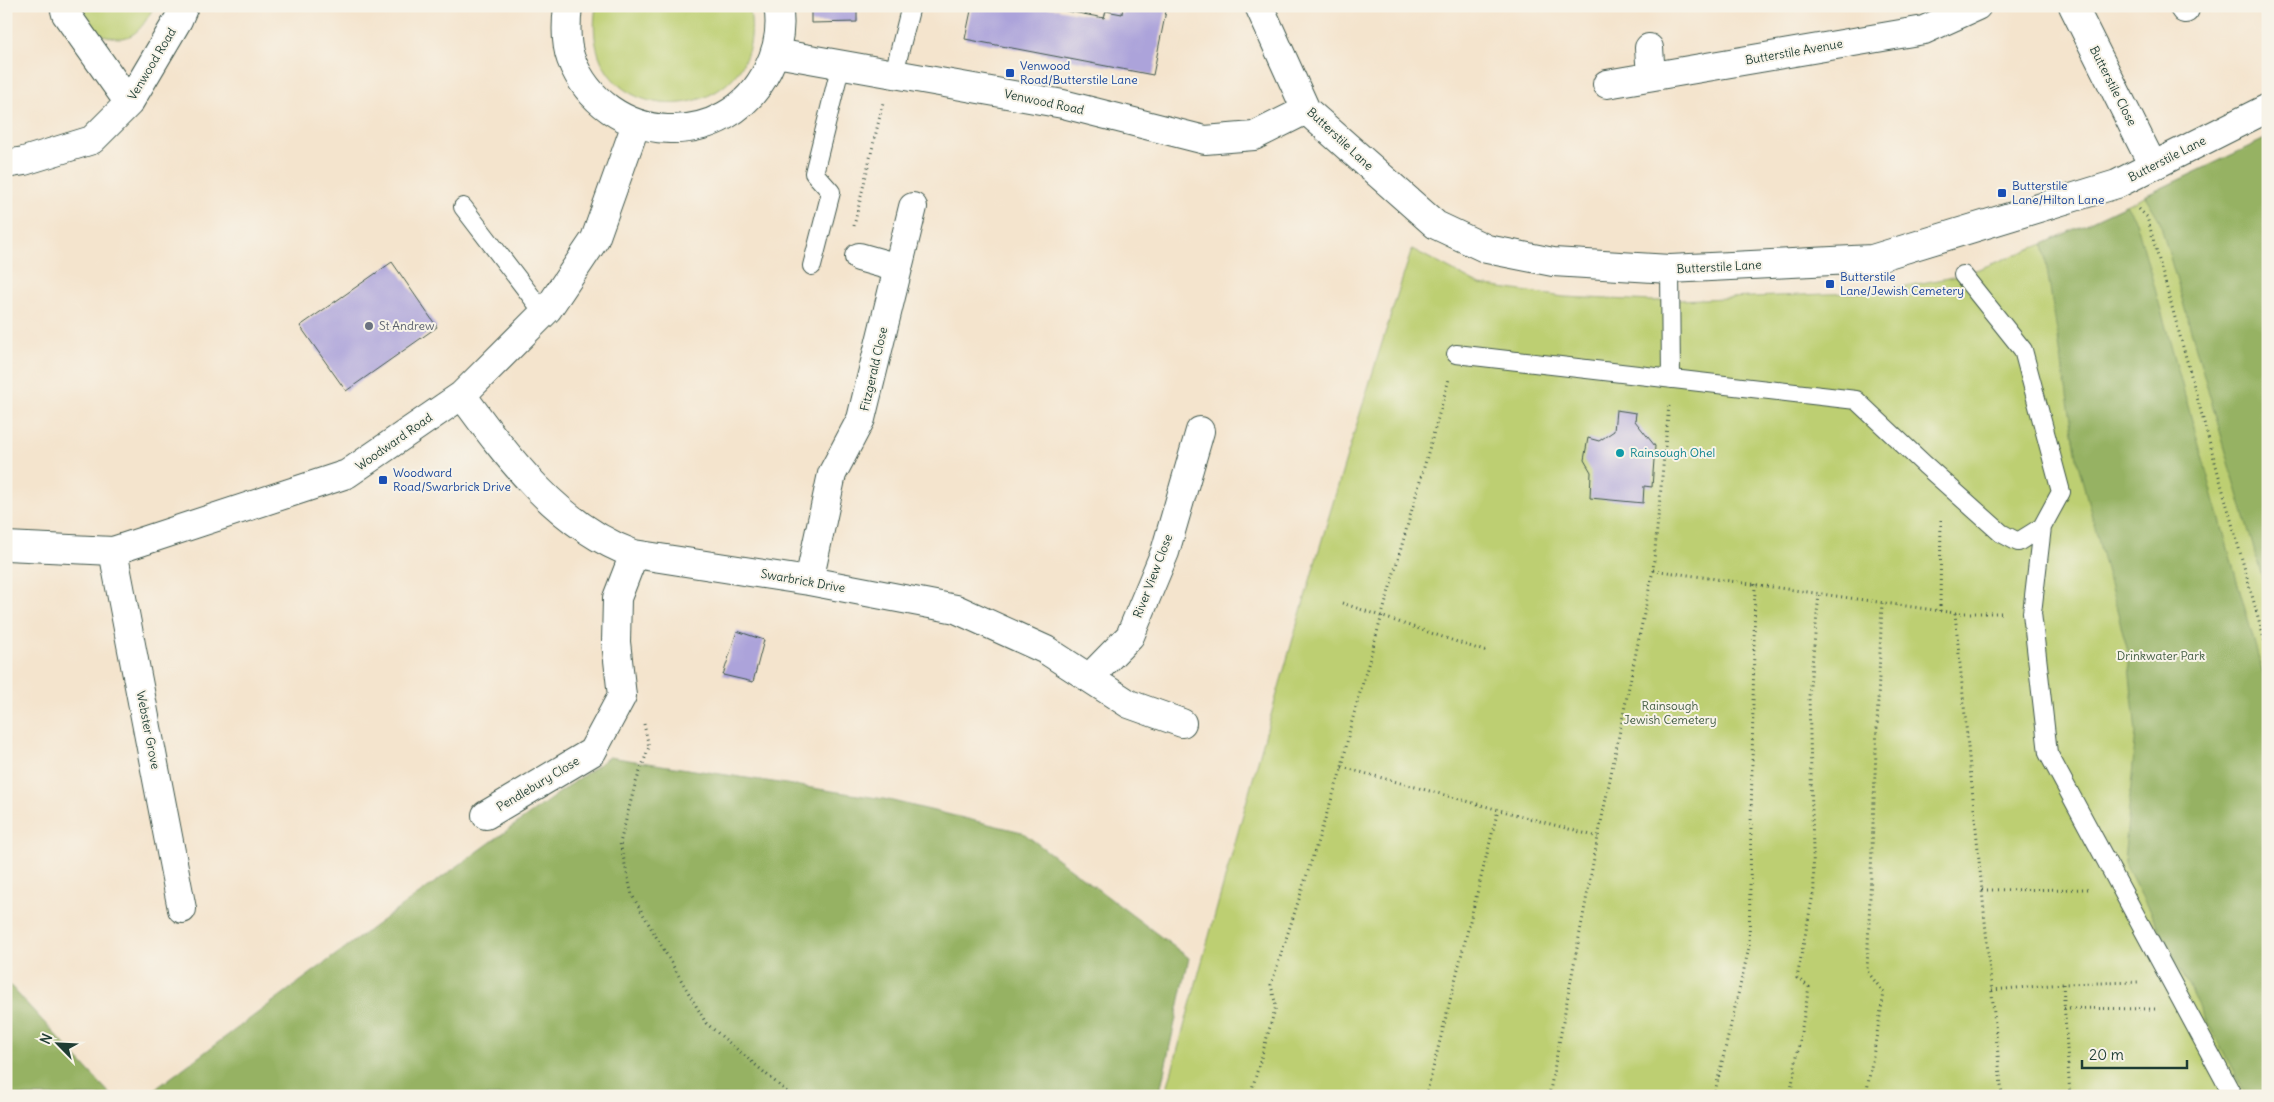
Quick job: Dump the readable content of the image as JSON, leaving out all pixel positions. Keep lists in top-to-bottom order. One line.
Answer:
{"streets":{"street":["Butterstile Avenue","Venwood Road","Butterstile Close","Butterstile Lane","Fitzgerald Close","Woodward Road","River View Close","Swarbrick Drive","Webster Grove","Pendlebury Close"]},"crossings":[["Venwood Road","Butterstile Lane"],["Butterstile Close","Butterstile Lane"],["Fitzgerald Close","Swarbrick Drive"],["Woodward Road","Swarbrick Drive"],["Woodward Road","Webster Grove"],["River View Close","Swarbrick Drive"]],"parks":["Drinkwater Park","Rainsough Jewish Cemetery"],"places":{"transit":["Venwood Road/Butterstile Lane","Butterstile Lane/Hilton Lane","Butterstile Lane/Jewish Cemetery","Woodward Road/Swarbrick Drive"],"other":["St Andrew","Rainsough Ohel"]},"scale_bar":"20 m","north":"top left"}
